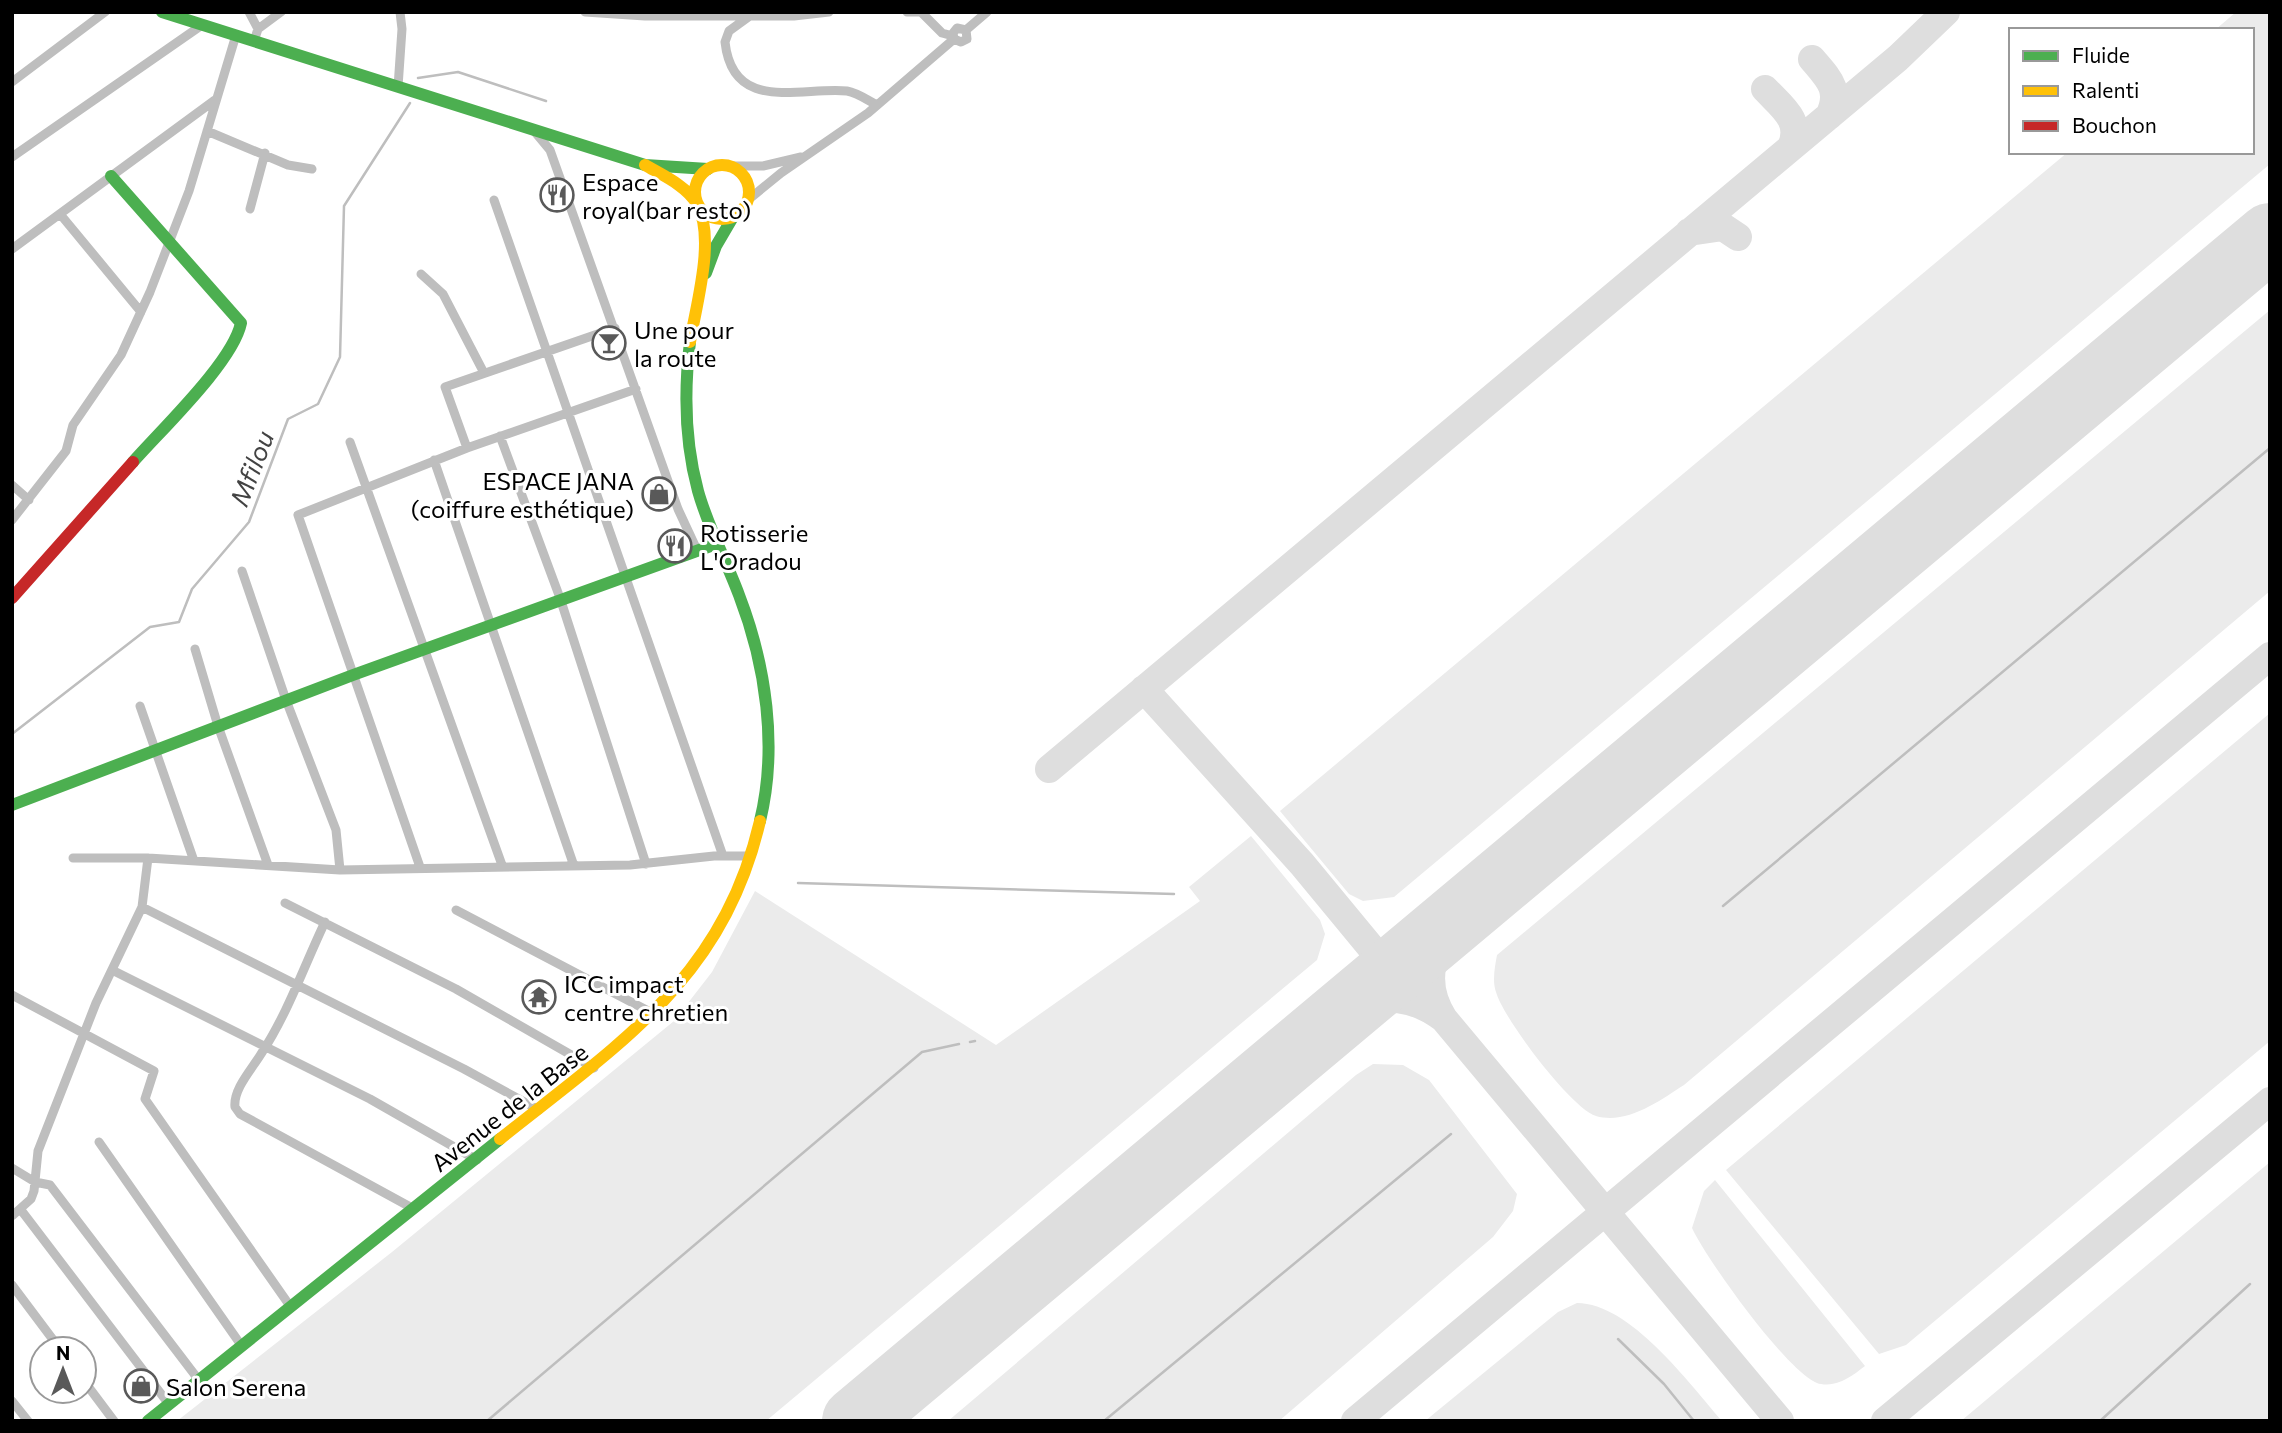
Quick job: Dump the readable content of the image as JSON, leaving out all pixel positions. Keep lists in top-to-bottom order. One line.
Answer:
{"streets":{"main road":["Avenue de la Base"]},"water":["Mfilou"],"places":{"restaurant":["Espace royal(bar resto)","Rotisserie L'Oradou"],"bar":["Une pour la route"],"shop":["ESPACE JANA (coiffure esthétique)","Salon Serena"],"temple":["ICC impact centre chretien"]},"legend":["Fluide","Ralenti","Bouchon"],"north":"top"}
